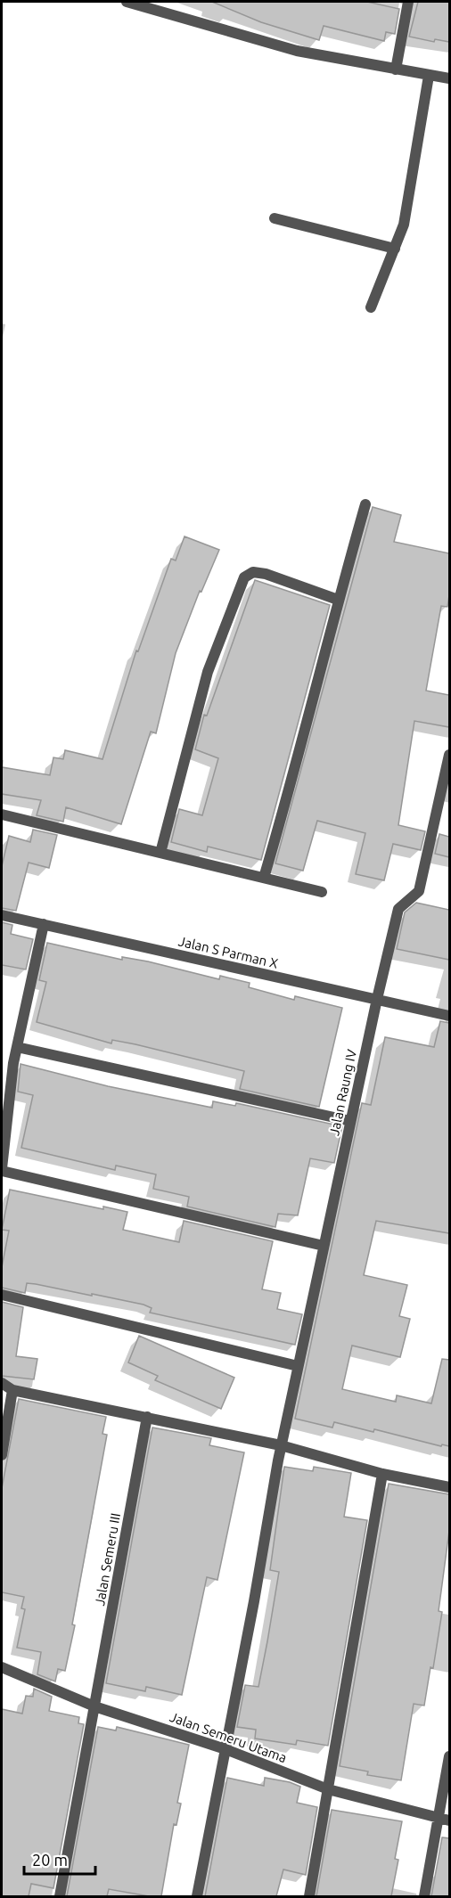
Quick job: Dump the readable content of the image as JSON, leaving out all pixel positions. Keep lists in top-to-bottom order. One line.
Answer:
{"streets":{"street":["Jalan S Parman X","Jalan Raung IV","Jalan Semeru III","Jalan Semeru Utama"]},"crossings":[["Jalan S Parman X","Jalan Raung IV"],["Jalan Raung IV","Jalan Semeru Utama"],["Jalan Semeru III","Jalan Semeru Utama"]],"scale_bar":"20 m"}
